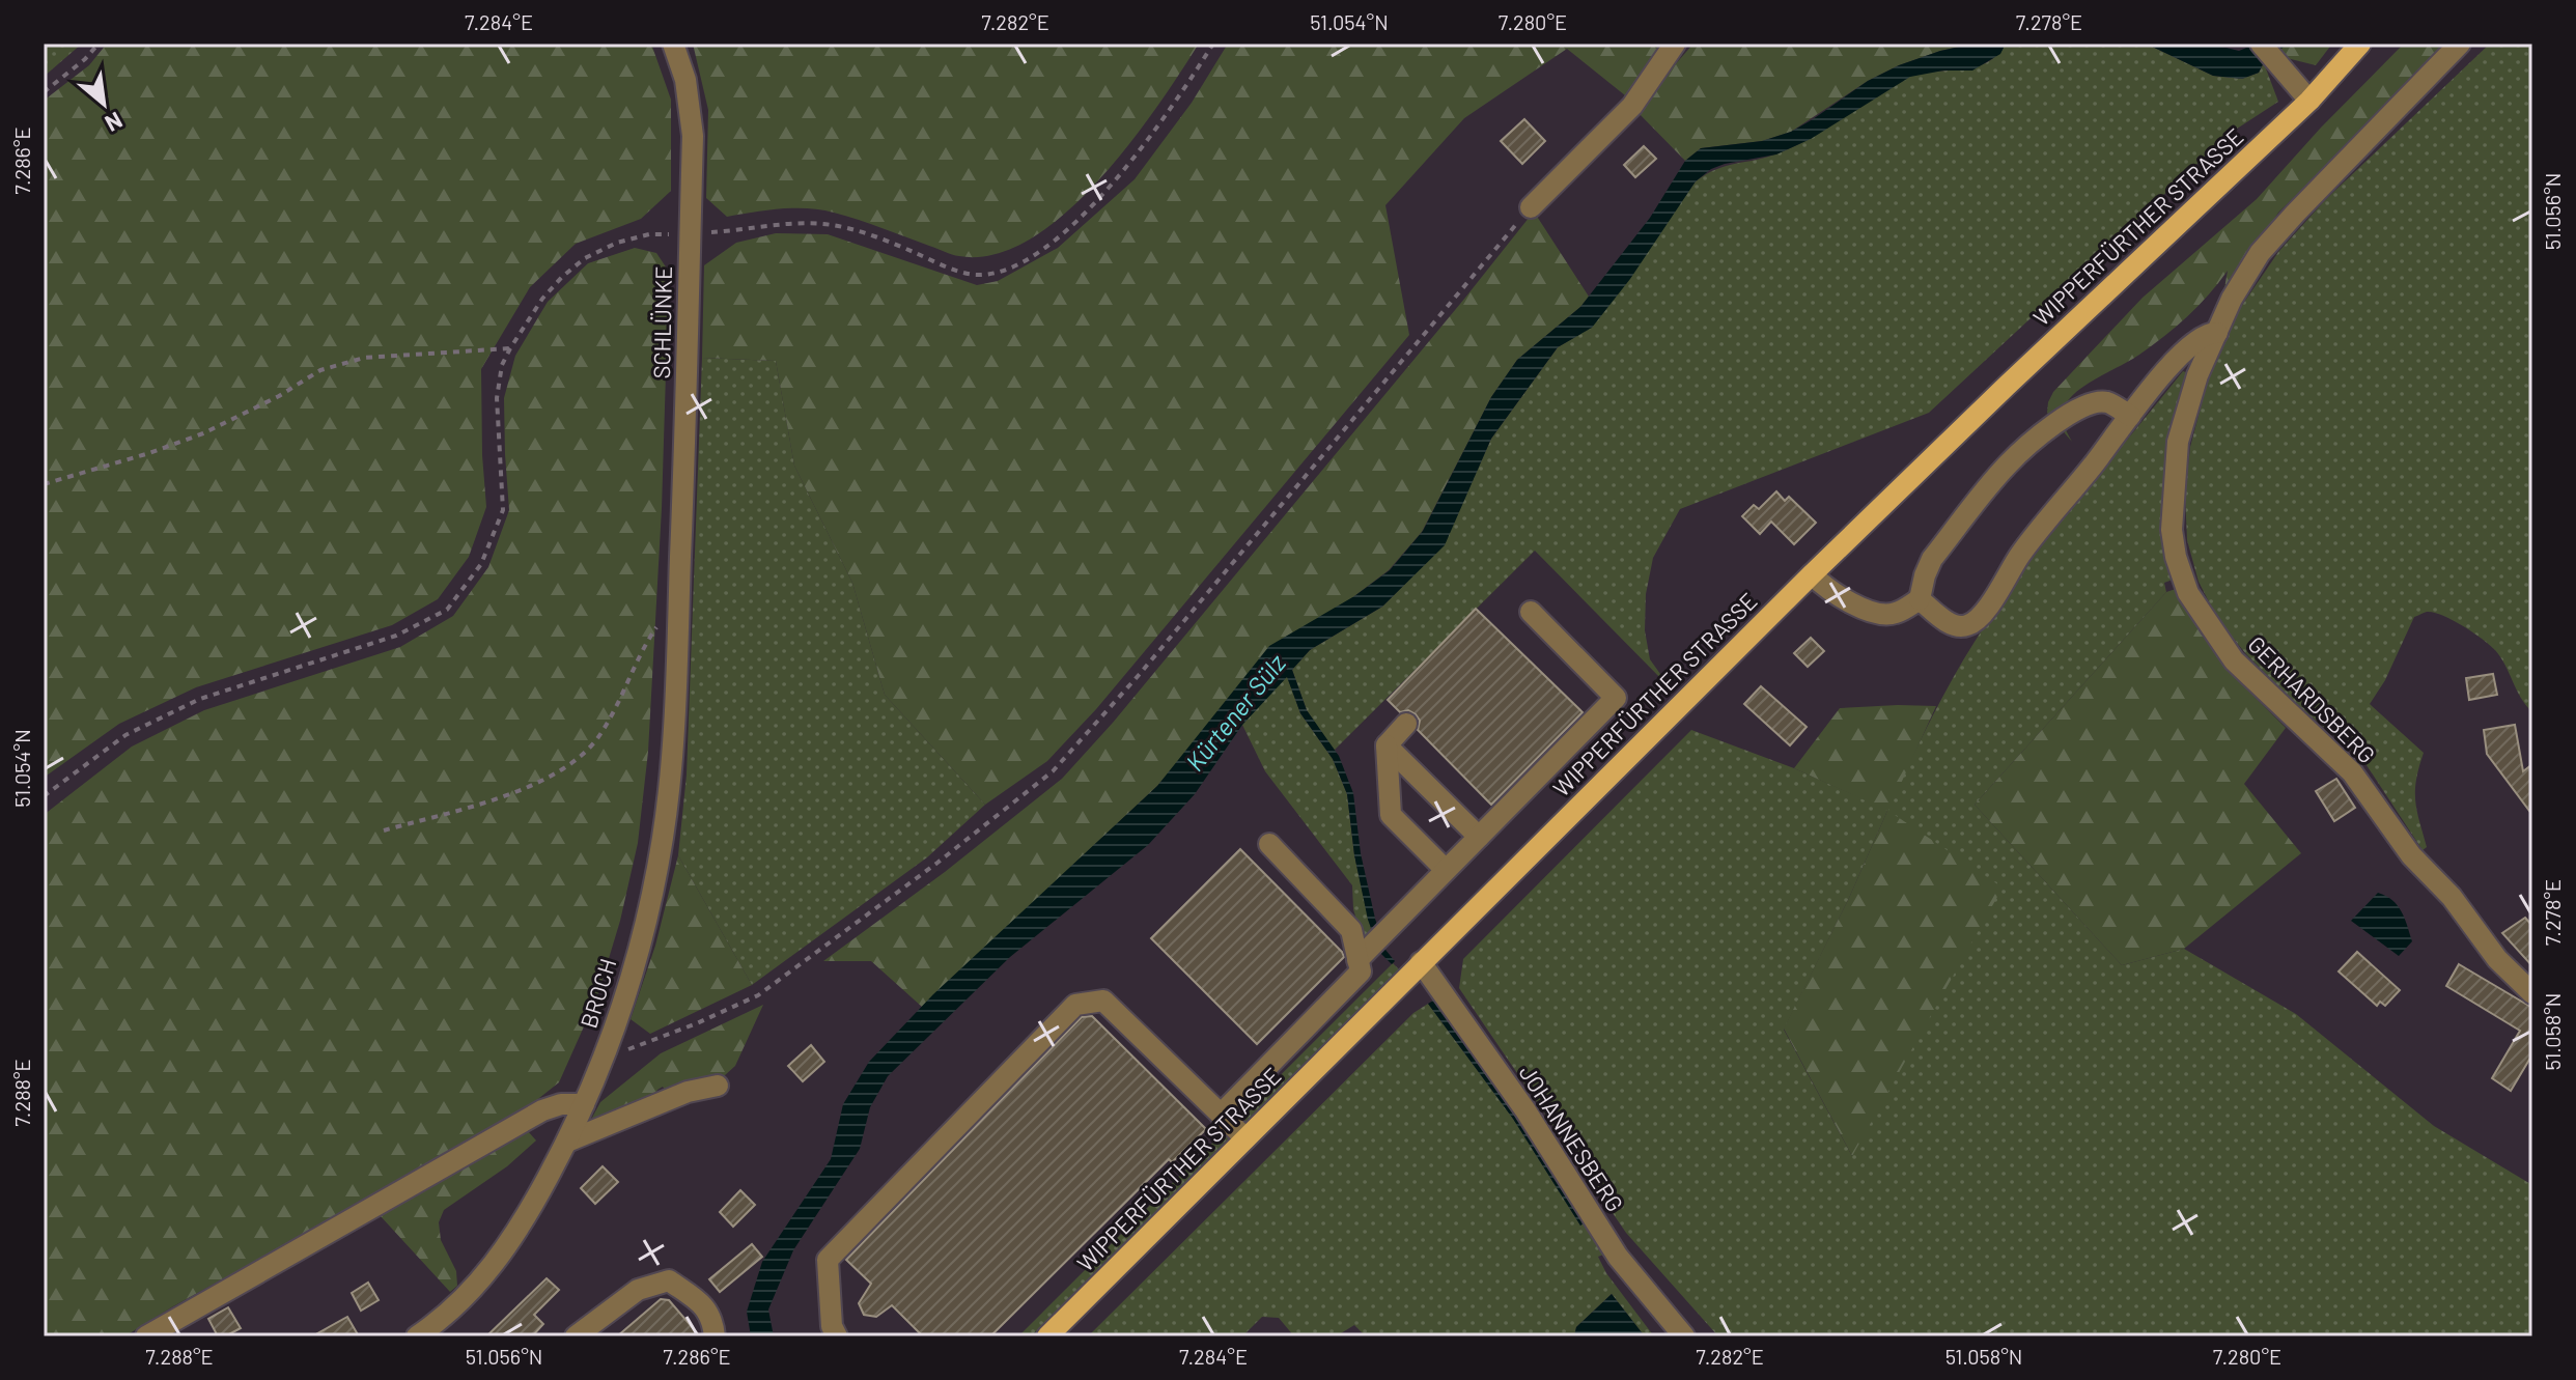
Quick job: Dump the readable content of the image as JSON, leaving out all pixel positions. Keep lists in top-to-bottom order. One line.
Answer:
{"streets":{"main road":["WIPPERFÜRTHER STRASSE"],"street":["SCHLÜNKE","GERHARDSBERG","BROCH","JOHANNESBERG"]},"crossings":[["WIPPERFÜRTHER STRASSE","JOHANNESBERG"],["SCHLÜNKE","BROCH"]],"water":["Kürtener Sülz"],"north":"bottom right","coordinates":["7.284°E","7.282°E","51.054°N","7.280°E","7.278°E","7.286°E","51.056°N","51.058°N","7.288°E"]}
